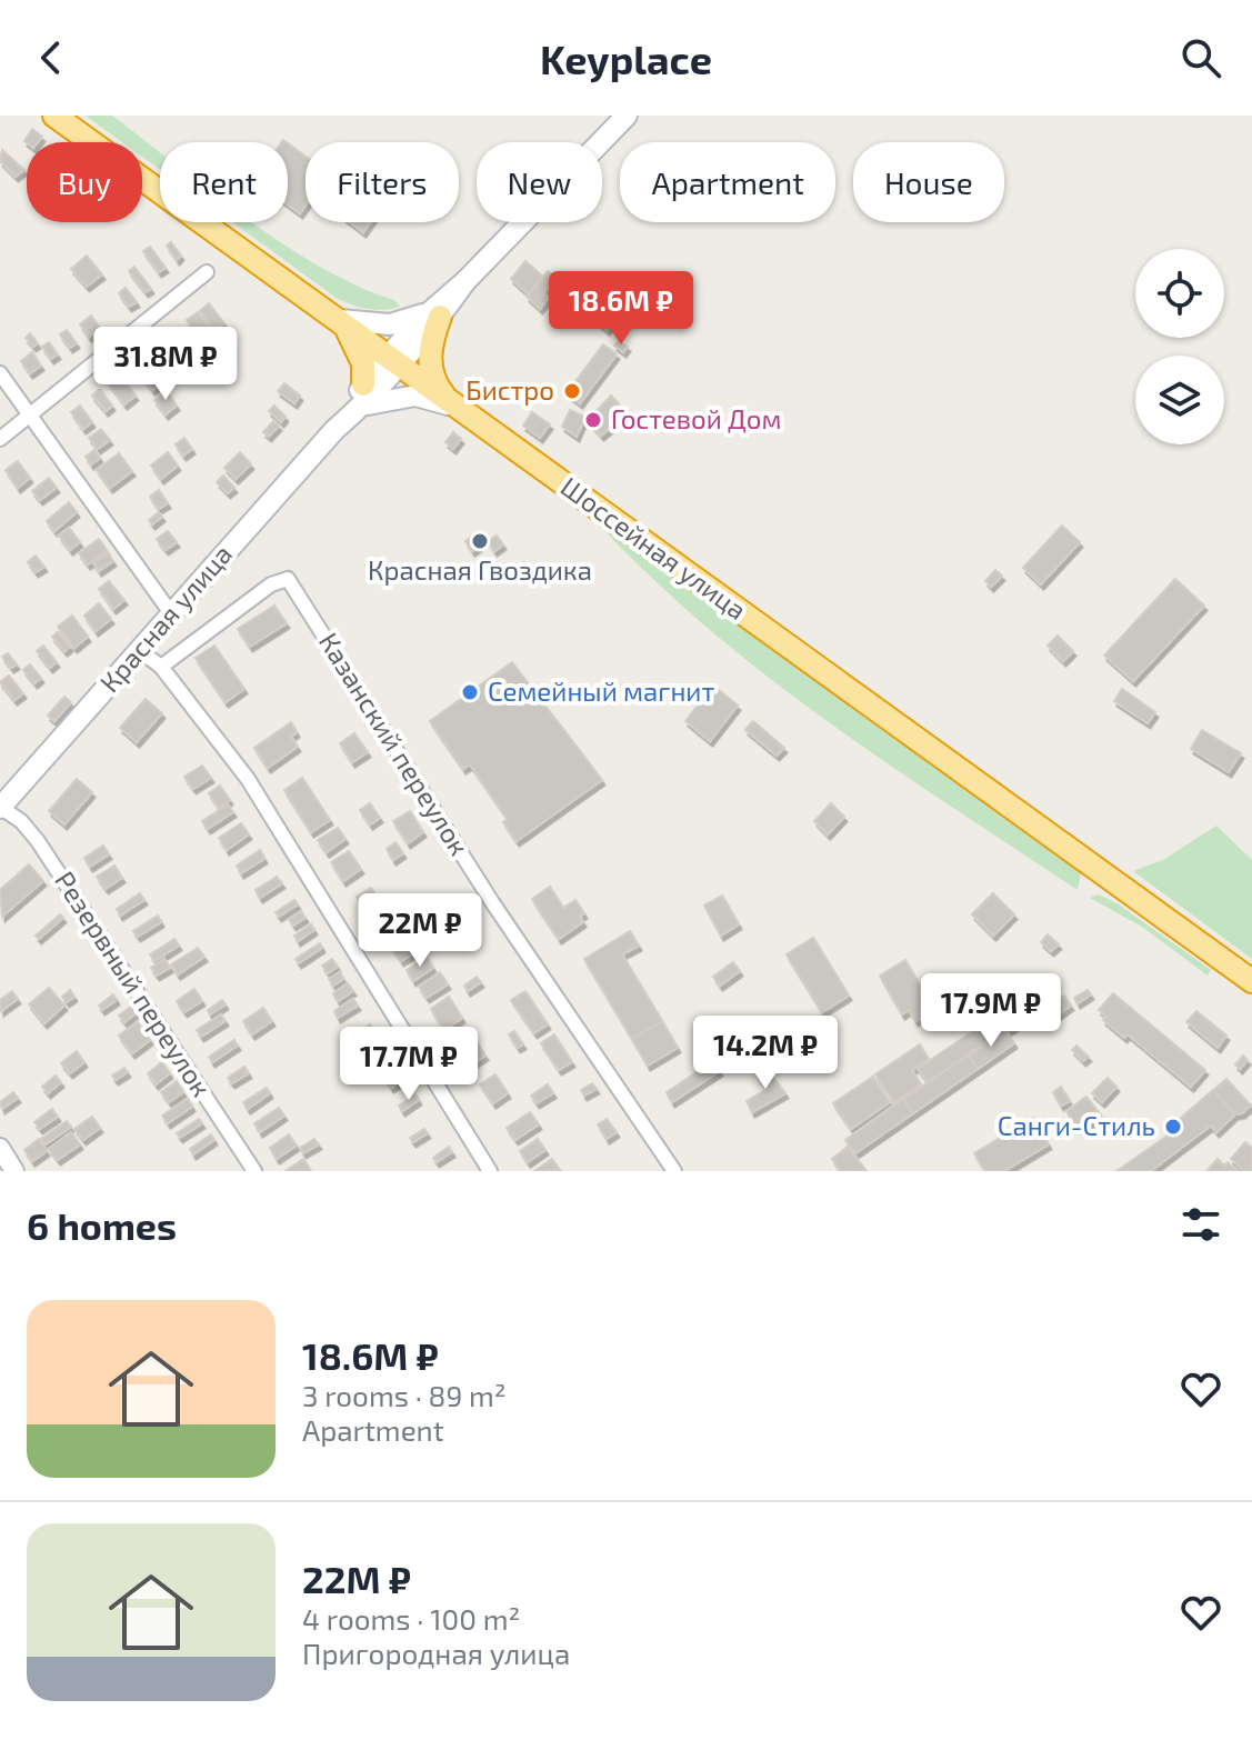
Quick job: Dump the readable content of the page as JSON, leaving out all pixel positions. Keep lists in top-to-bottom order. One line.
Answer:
{"streets":{"highway":["Шоссейная улица"],"main road":["Красная улица"],"street":["Казанский переулок","Резервный переулок"]},"crossings":[["Шоссейная улица","Красная улица"],["Красная улица","Резервный переулок"]],"places":["Бистро","Гостевой Дом","Красная Гвоздика","Семейный магнит","Санги-Стиль"],"page":{"header":"Keyplace","chip":["Buy","Rent","Filters","New","Apartment","House"],"price":["18.6M ₽","31.8M ₽","22M ₽","17.9M ₽","14.2M ₽","17.7M ₽"],"heading":"6 homes","list":[{"name":"18.6M ₽","note":"3 rooms · 89 m² · Apartment"},{"name":"22M ₽","note":"4 rooms · 100 m² · Пригородная улица"}]}}
